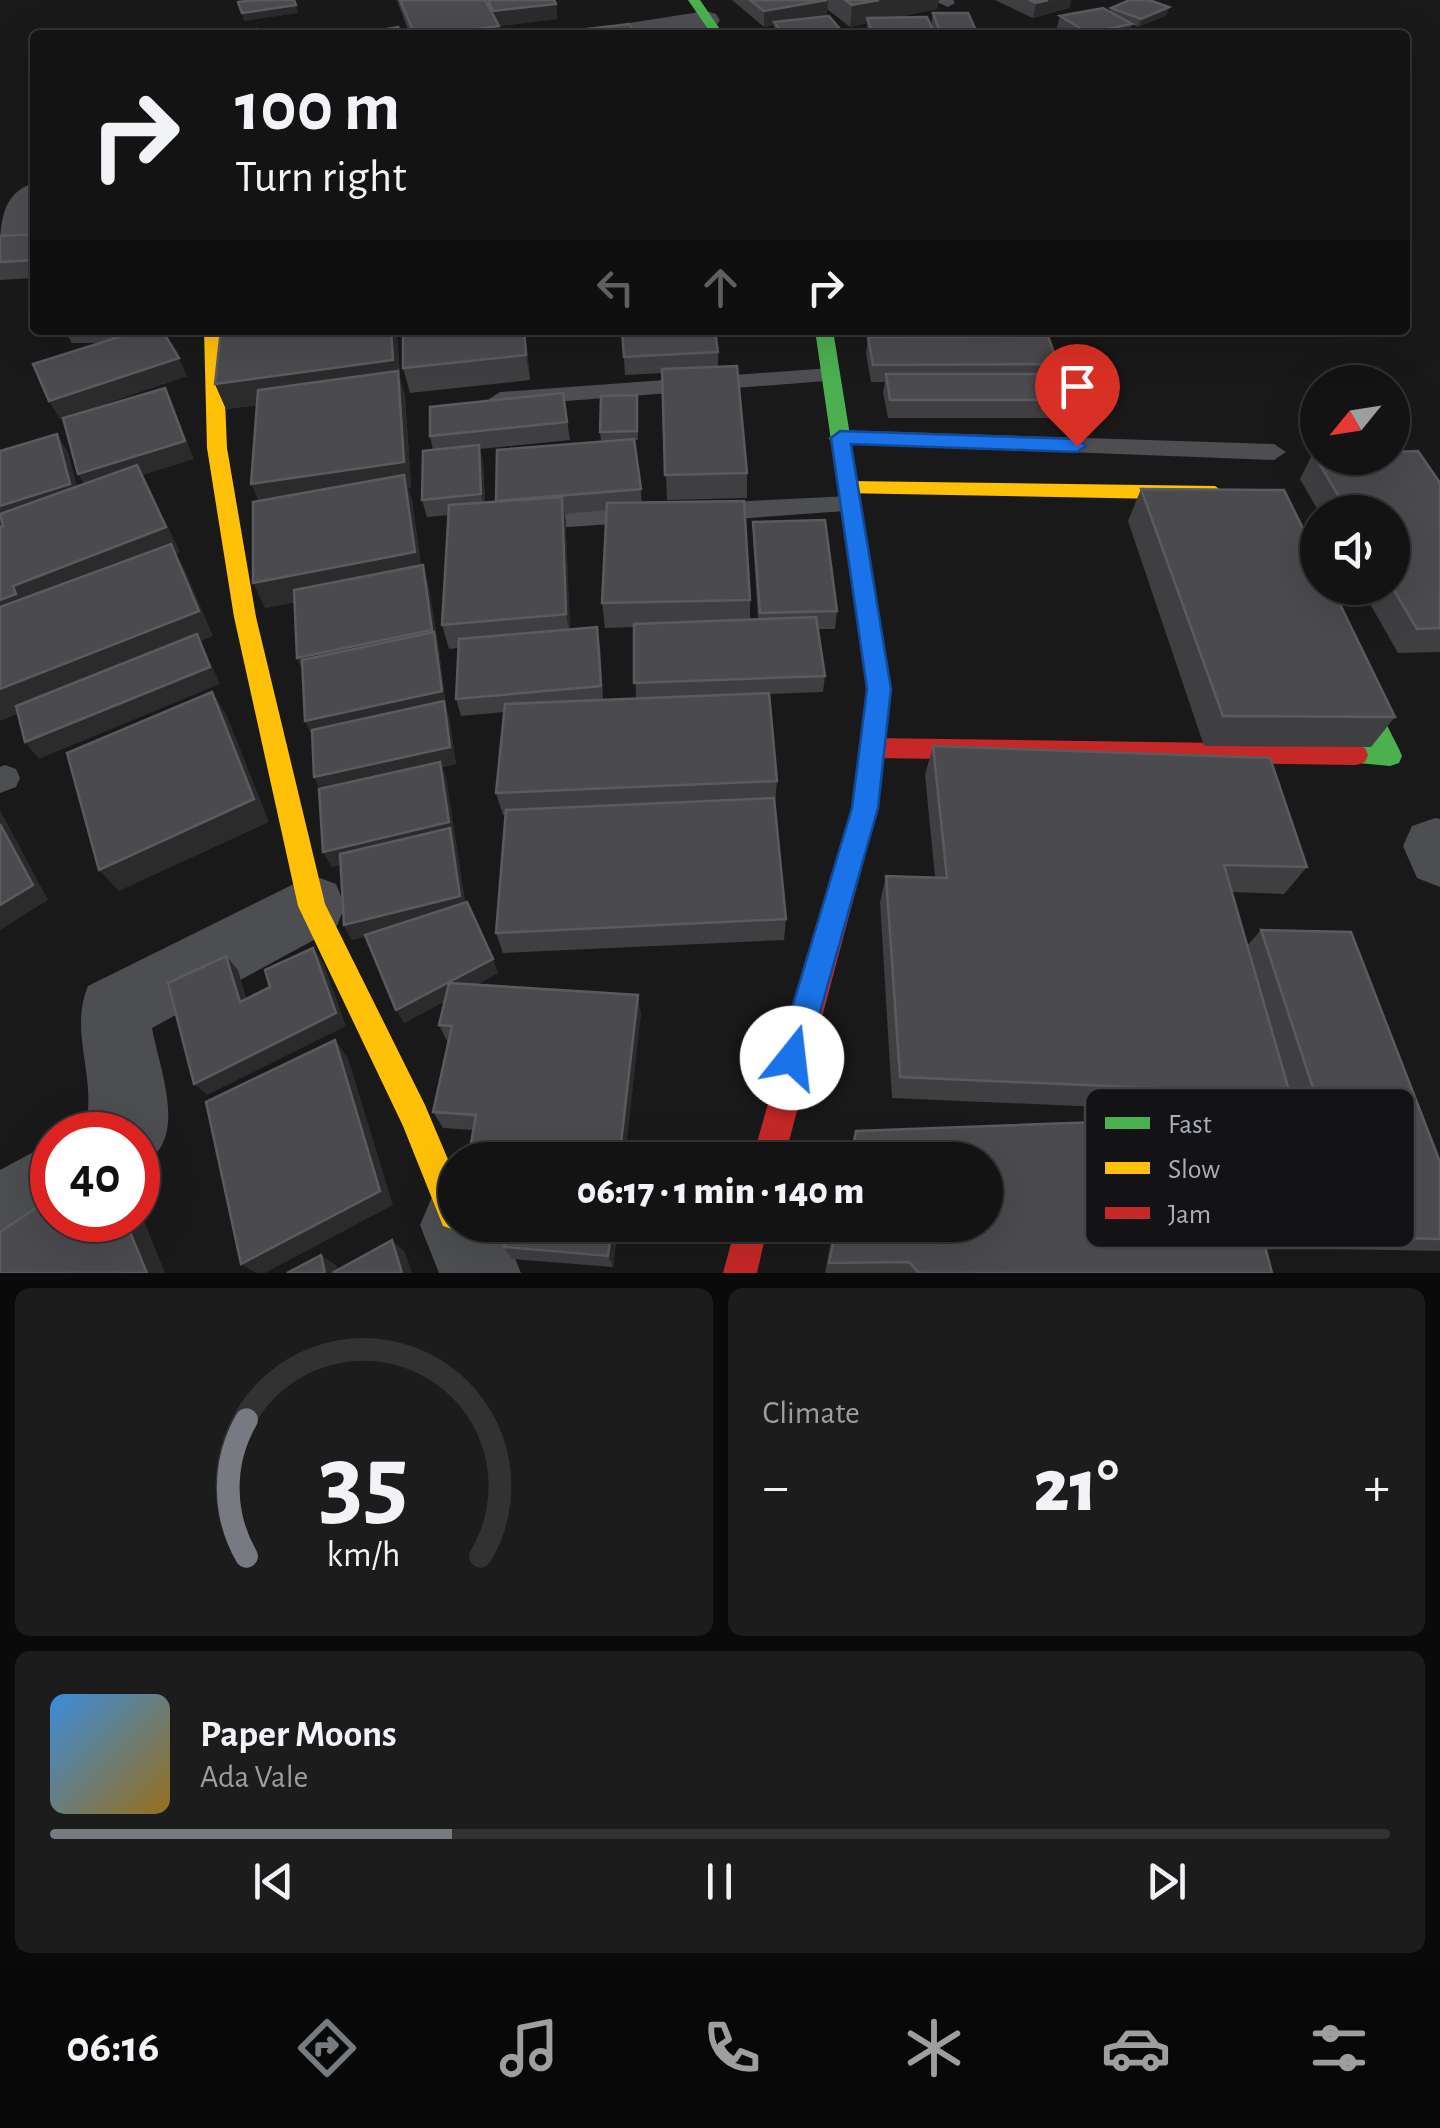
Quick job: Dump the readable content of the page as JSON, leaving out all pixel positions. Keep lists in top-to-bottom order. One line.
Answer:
{"legend":["Fast","Slow","Jam"],"north":"bottom left","page":{"turn":["100 m","Turn right"],"limit":"40","trip":"06:17 · 1 min · 140 m","tile":"Climate","heat":["−","21°","+"],"song":["Paper Moons","Ada Vale"],"tabs":"06:16","gauge":["35","km/h"]}}
